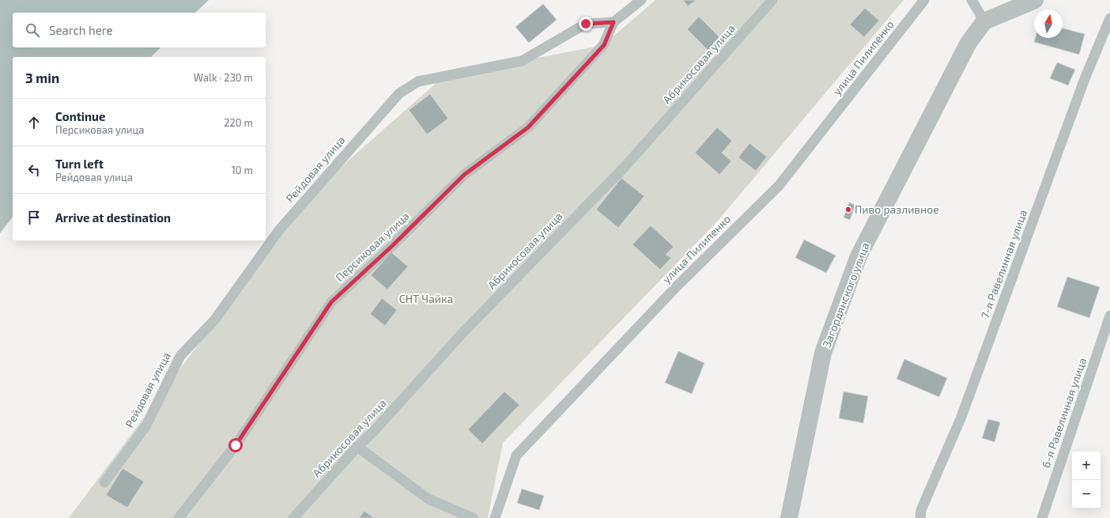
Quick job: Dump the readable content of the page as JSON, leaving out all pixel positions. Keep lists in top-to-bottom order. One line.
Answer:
{"streets":{"street":["Загордянского улица"],"lane":["улица Пилипенко","Абрикосовая улица","Рейдовая улица","Персиковая улица","7-я Равелинная улица","6-я Равелинная улица"]},"crossings":[["Рейдовая улица","Персиковая улица"]],"parks":["СНТ Чайка"],"places":["Пиво разливное"],"north":"top","page":{"search":"Search here","heading":["3 min","Walk · 230 m"],"list":[["Continue","Персиковая улица","220 m"],["Turn left","Рейдовая улица","10 m"],"Arrive at destination"],"map_buttons":["+","−"]}}
